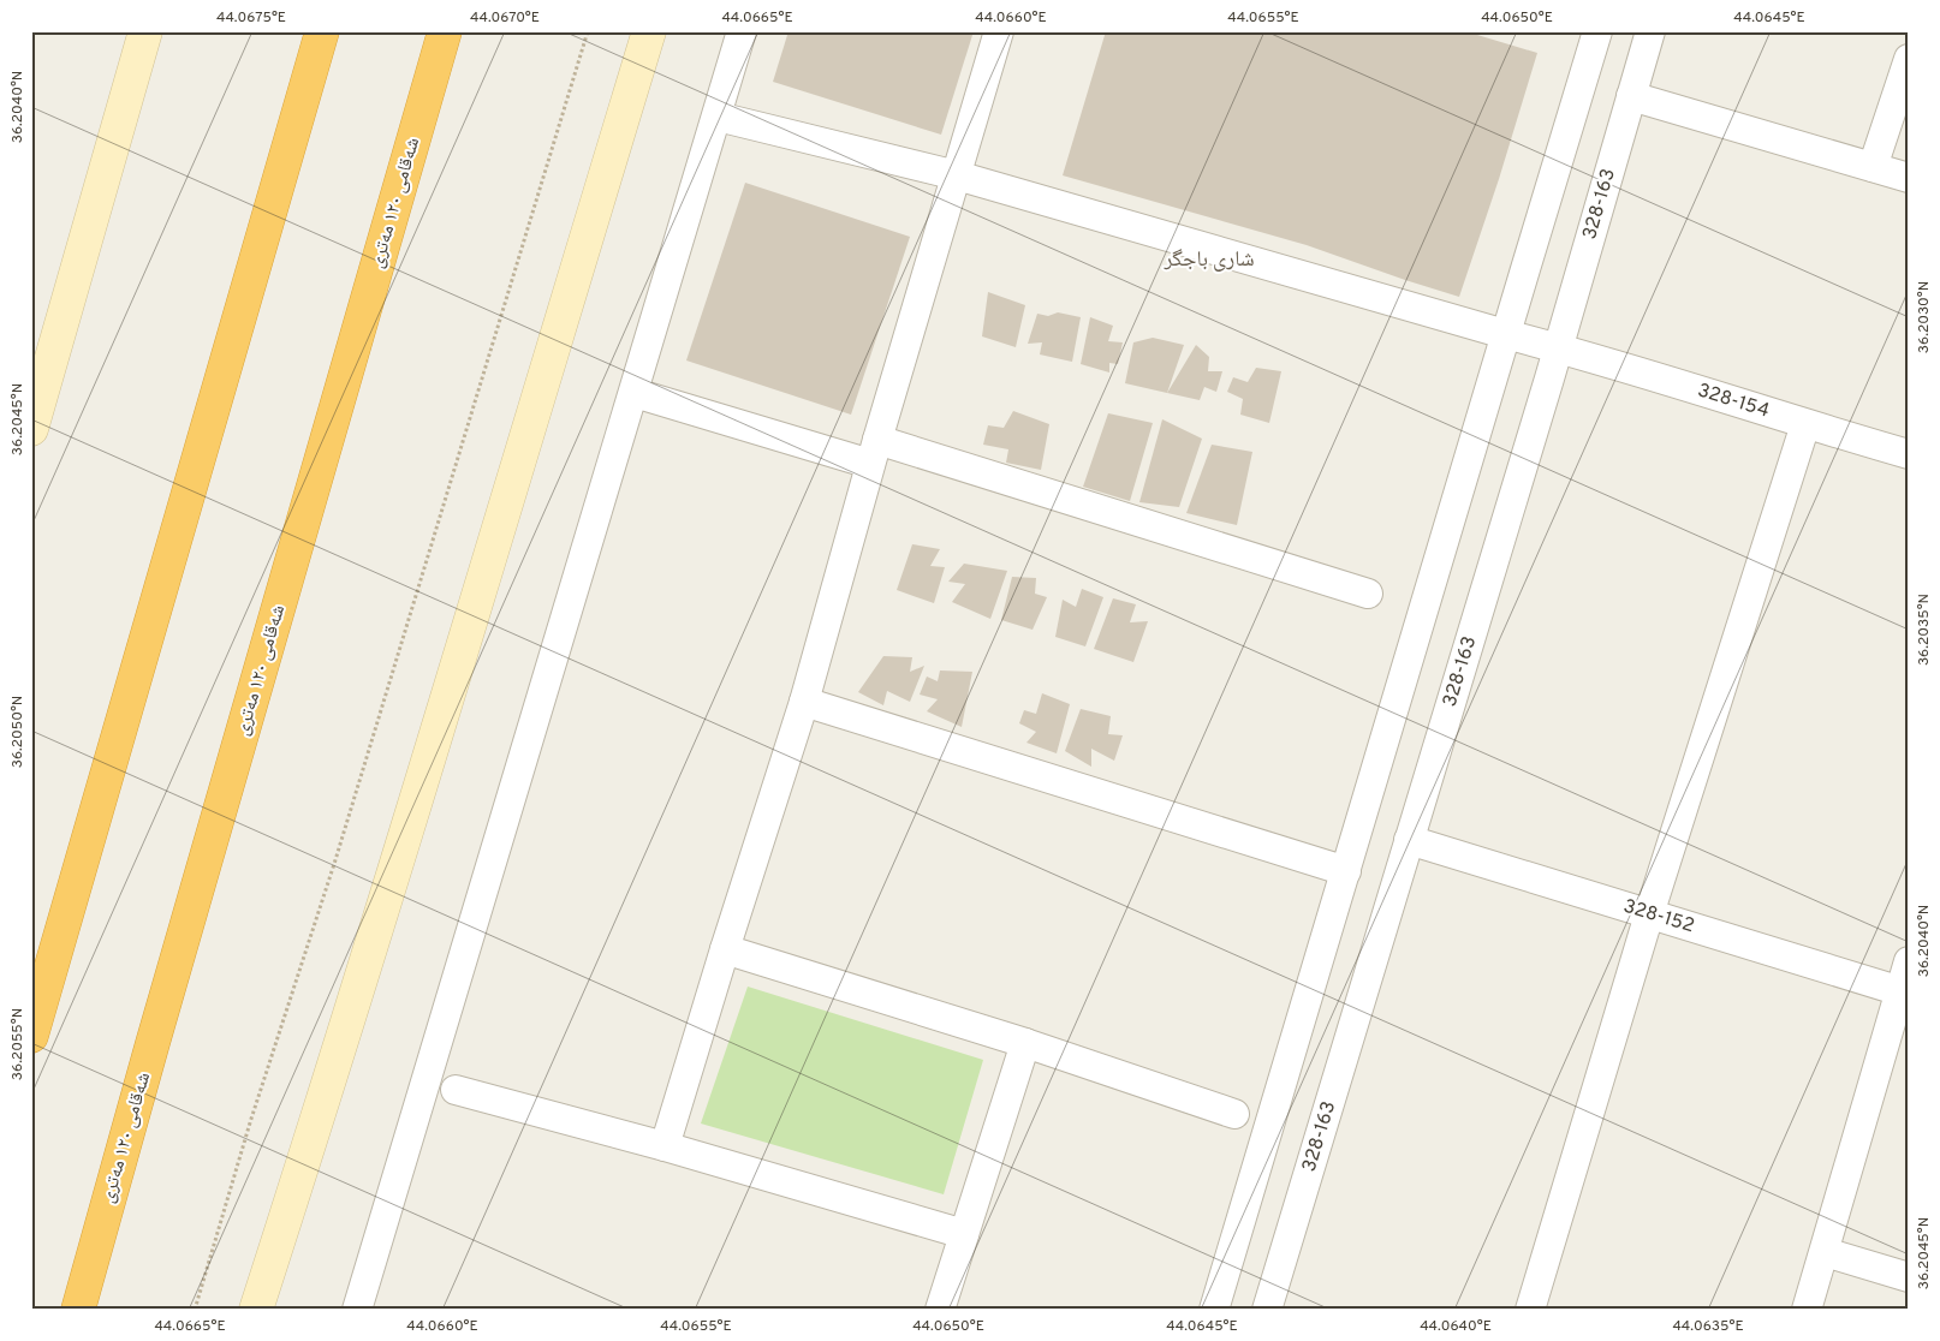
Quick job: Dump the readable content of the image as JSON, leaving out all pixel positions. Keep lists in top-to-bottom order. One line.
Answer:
{"streets":{"highway":["شەقامی ١٢٠ مەتری"],"street":["328-163","328-154","328-152"]},"crossings":[["328-163","328-154"],["328-163","328-152"]],"districts":["شاری باجگر"],"coordinates":["44.0675°E","44.0670°E","44.0665°E","44.0660°E","44.0655°E","44.0650°E","44.0645°E","36.2040°N","36.2030°N","36.2045°N","36.2035°N","36.2050°N","36.2055°N","44.0640°E","44.0635°E"]}
